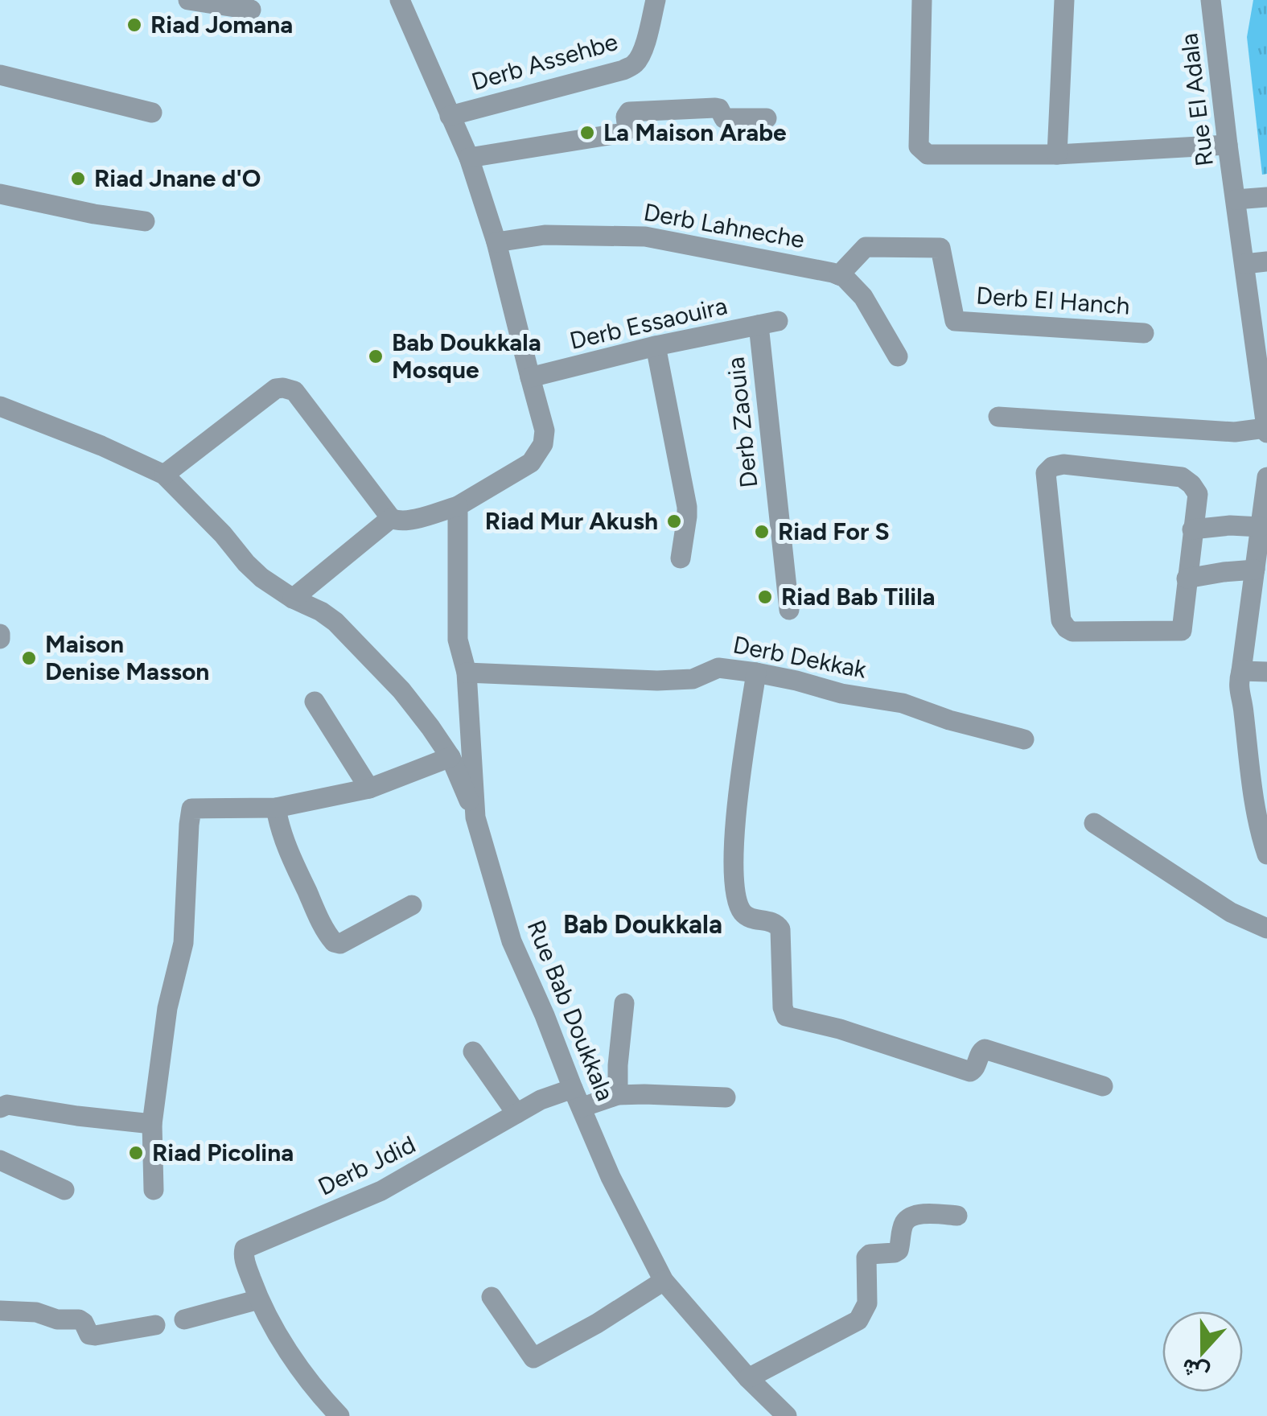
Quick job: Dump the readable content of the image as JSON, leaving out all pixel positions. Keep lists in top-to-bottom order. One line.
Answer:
{"streets":{"street":["Derb Assehbe","Rue El Adala","Derb Lahneche","Derb El Hanch","Derb Essaouira","Derb Zaouia","Derb Dekkak","Rue Bab Doukkala","Derb Jdid"]},"crossings":[["Derb Lahneche","Derb El Hanch"],["Derb Essaouira","Derb Zaouia"],["Derb Dekkak","Rue Bab Doukkala"],["Rue Bab Doukkala","Derb Jdid"]],"districts":["Bab Doukkala"],"places":["Riad Jomana","La Maison Arabe","Riad Jnane d'O","Bab Doukkala Mosque","Riad Mur Akush","Riad For S","Riad Bab Tilila","Maison Denise Masson","Riad Picolina"],"north":"bottom"}
